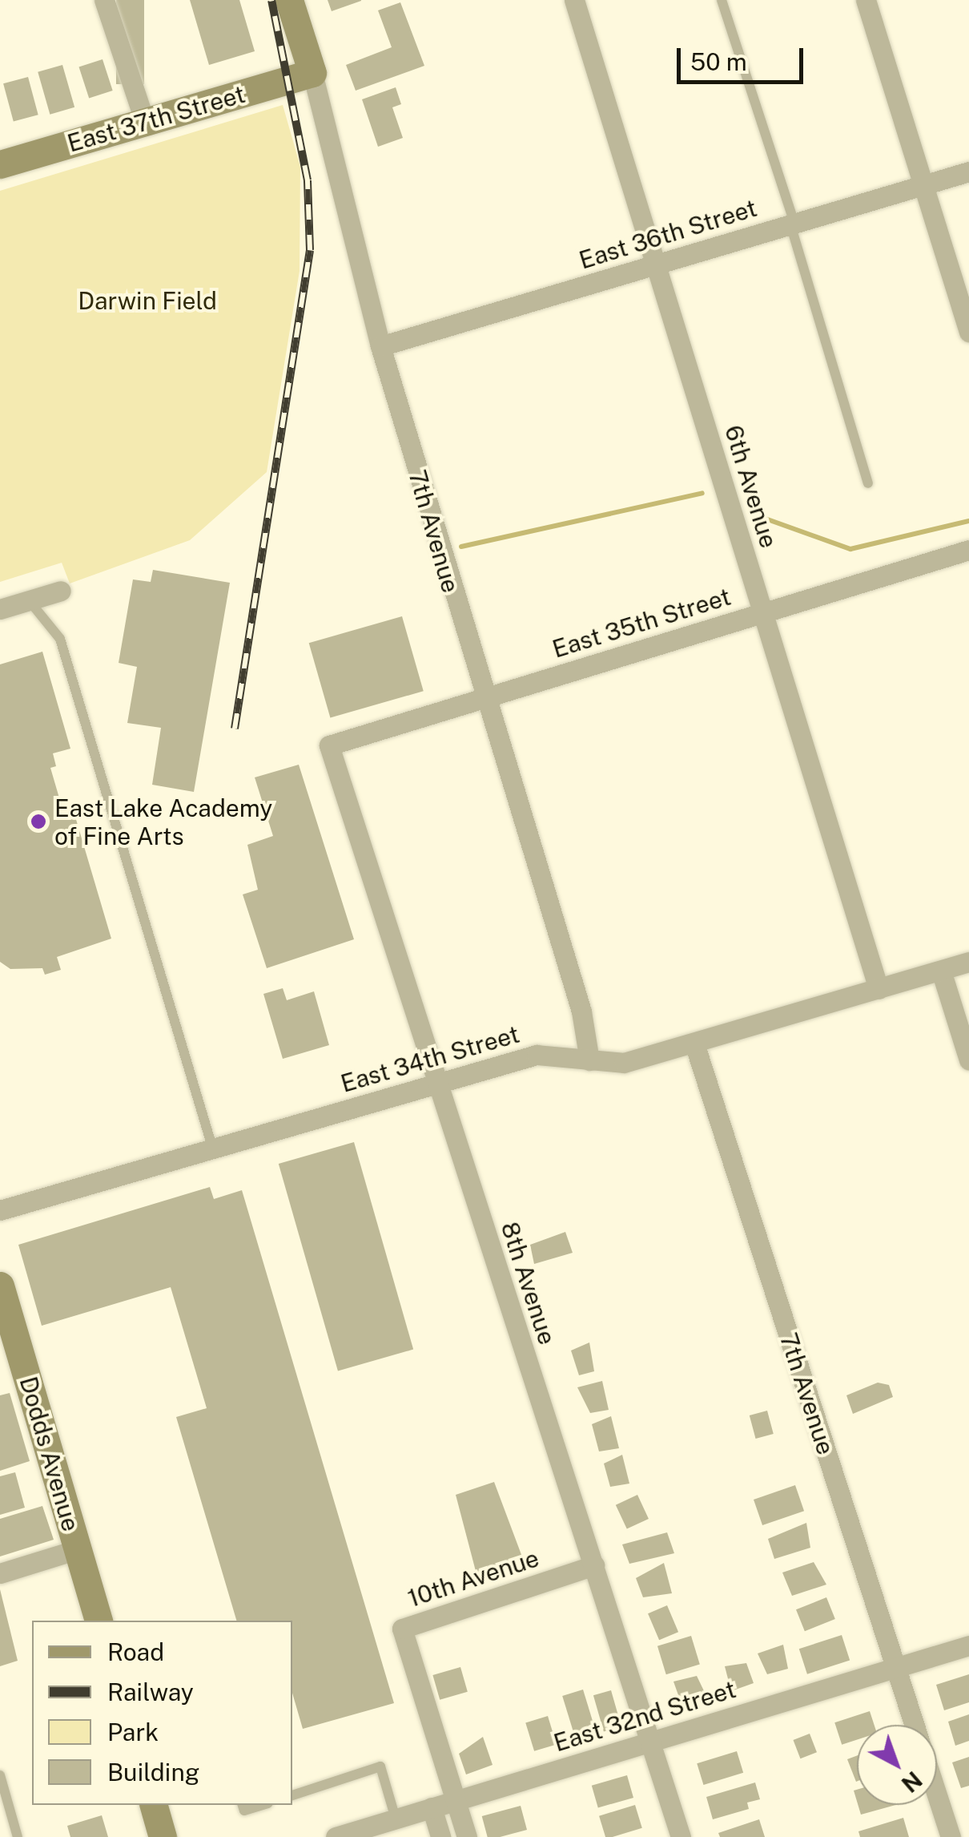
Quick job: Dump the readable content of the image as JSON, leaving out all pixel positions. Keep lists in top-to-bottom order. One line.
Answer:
{"streets":{"street":["East 37th Street","East 36th Street","6th Avenue","7th Avenue","East 35th Street","East 34th Street","8th Avenue","Dodds Avenue","10th Avenue","East 32nd Street"]},"crossings":[["East 37th Street","7th Avenue"],["East 36th Street","6th Avenue"],["East 36th Street","7th Avenue"],["6th Avenue","East 35th Street"],["6th Avenue","East 34th Street"],["7th Avenue","East 35th Street"],["7th Avenue","East 34th Street"],["7th Avenue","East 32nd Street"],["East 35th Street","8th Avenue"],["East 34th Street","8th Avenue"],["8th Avenue","10th Avenue"],["8th Avenue","East 32nd Street"],["10th Avenue","East 32nd Street"]],"parks":["Darwin Field"],"places":["East Lake Academy of Fine Arts"],"legend":["Road","Railway","Park","Building"],"scale_bar":"50 m","north":"bottom right"}
